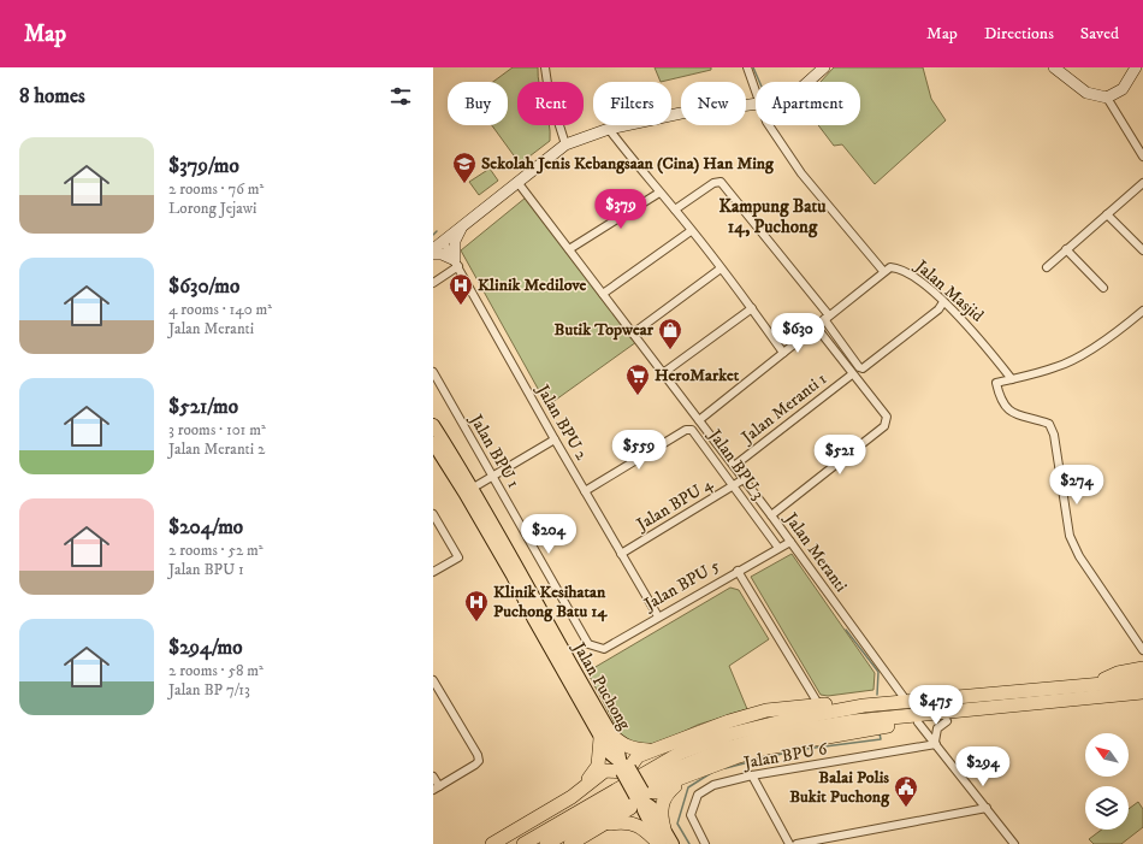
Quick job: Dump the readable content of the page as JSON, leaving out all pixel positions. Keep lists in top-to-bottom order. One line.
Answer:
{"streets":{"main road":["Jalan Puchong"],"street":["Jalan Masjid","Jalan Meranti 1","Jalan BPU 2","Jalan BPU 1","Jalan BPU 3","Jalan BPU 4","Jalan Meranti","Jalan BPU 5","Jalan BPU 6"]},"crossings":[["Jalan Meranti 1","Jalan Meranti"],["Jalan BPU 2","Jalan BPU 3"],["Jalan BPU 2","Jalan BPU 4"],["Jalan BPU 2","Jalan BPU 5"],["Jalan BPU 1","Jalan BPU 5"],["Jalan BPU 3","Jalan BPU 4"],["Jalan BPU 3","Jalan BPU 5"],["Jalan BPU 4","Jalan Meranti"],["Jalan Meranti","Jalan BPU 5"]],"districts":["Kampung Batu 14, Puchong"],"places":{"school or university":["Sekolah Jenis Kebangsaan (Cina) Han Ming"],"hospital":["Klinik Medilove","Klinik Kesihatan Puchong Batu 14"],"shop":["Butik Topwear"],"supermarket":["HeroMarket"],"public building":["Balai Polis Bukit Puchong"]},"north":"top left","page":{"header":"Map","nav":["Map","Directions","Saved"],"heading":"8 homes","chip":["Buy","Rent","Filters","New","Apartment"],"list":[{"name":"$379/mo","note":"2 rooms · 76 m² · Lorong Jejawi"},{"name":"$630/mo","note":"4 rooms · 140 m² · Jalan Meranti"},{"name":"$521/mo","note":"3 rooms · 101 m² · Jalan Meranti 2"},{"name":"$204/mo","note":"2 rooms · 52 m² · Jalan BPU 1"},{"name":"$294/mo","note":"2 rooms · 58 m² · Jalan BP 7/13"}],"price":["$379","$630","$559","$521","$274","$204","$475","$294"]}}
